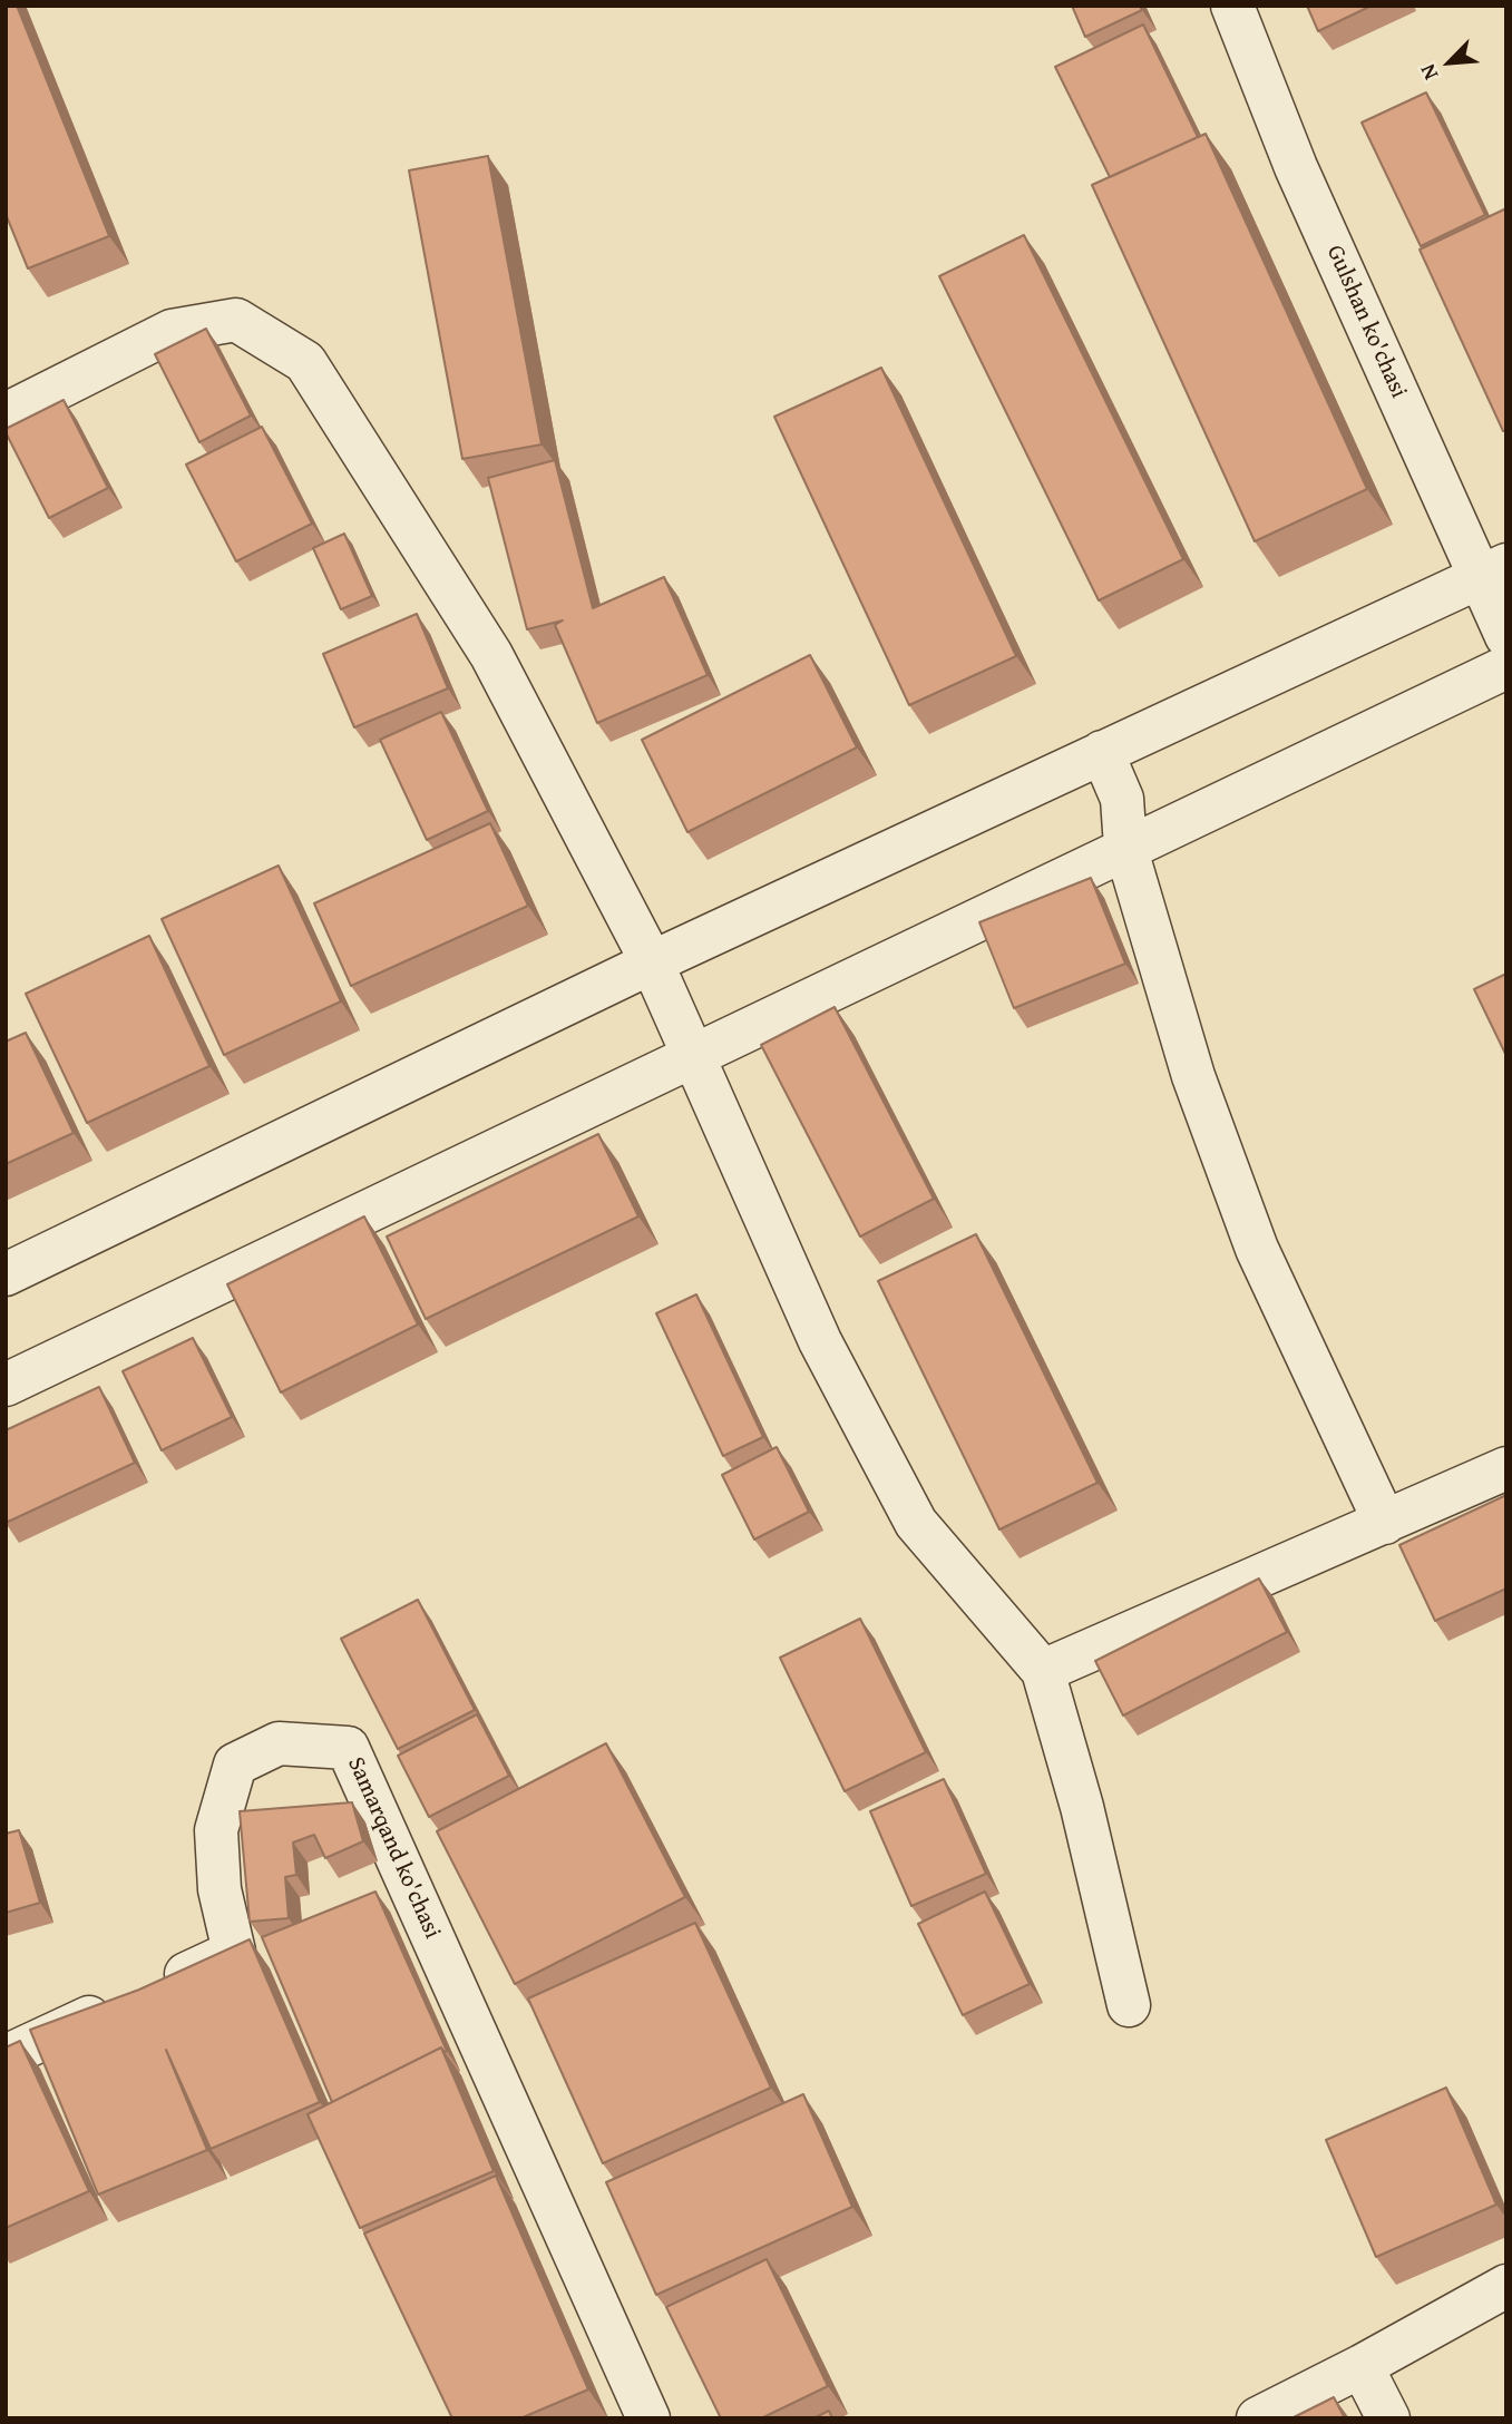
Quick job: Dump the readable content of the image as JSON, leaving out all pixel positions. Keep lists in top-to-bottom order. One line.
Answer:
{"streets":{"street":["Gulshan ko'chasi","Samarqand ko'chasi"]},"north":"bottom left"}
